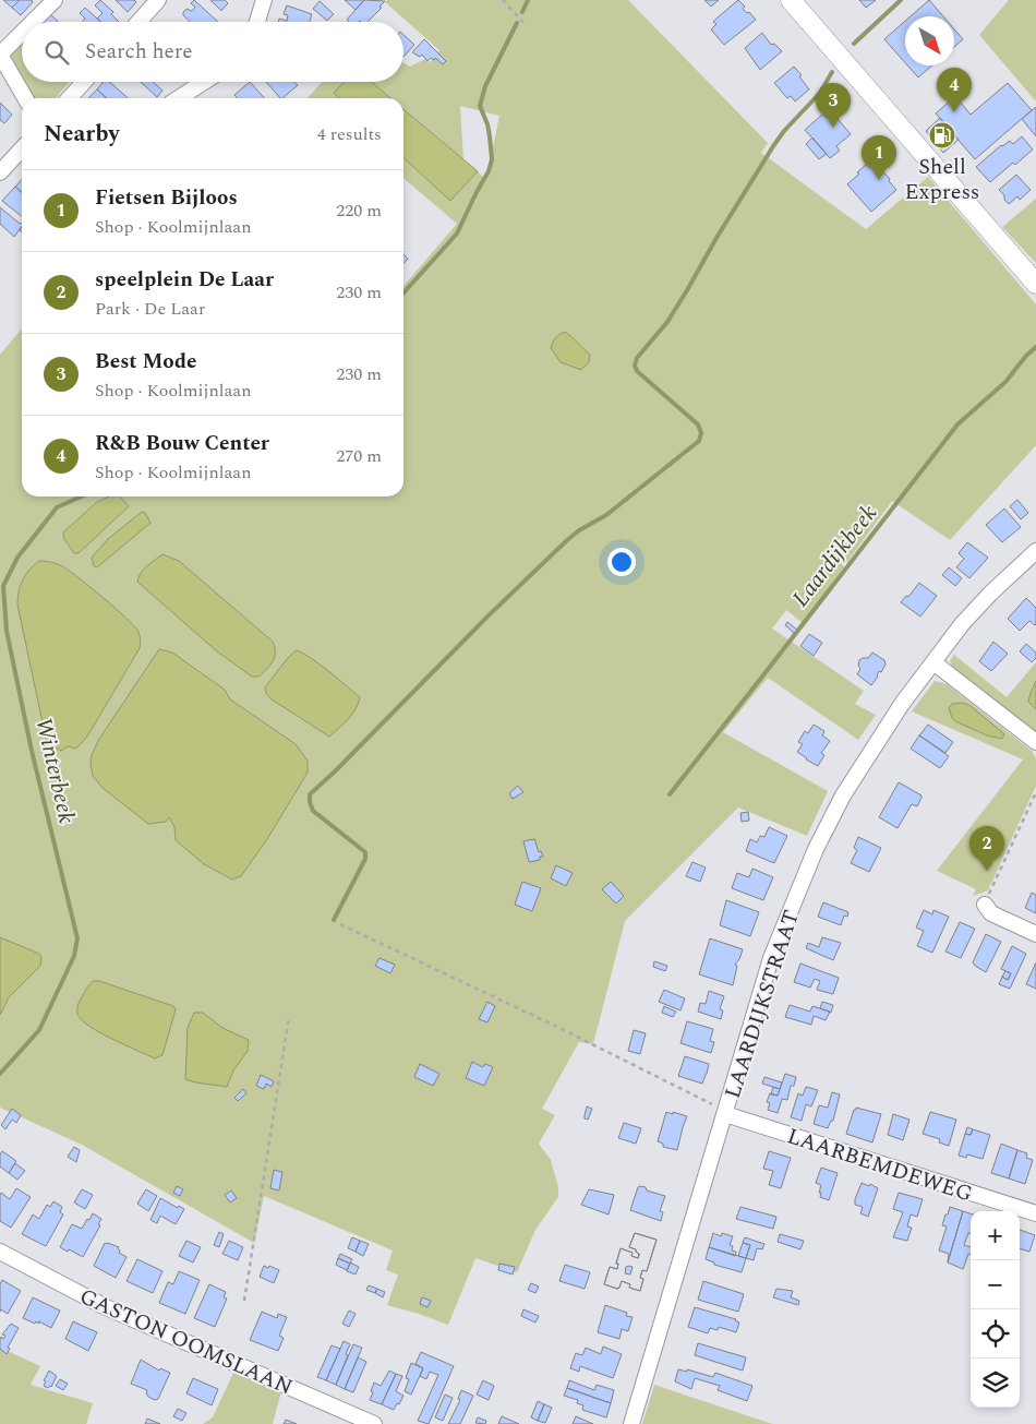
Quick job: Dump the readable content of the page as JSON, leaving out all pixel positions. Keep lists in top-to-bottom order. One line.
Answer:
{"streets":{"street":["LAARDIJKSTRAAT","LAARBEMDEWEG","GASTON OOMSLAAN"]},"crossings":[["LAARDIJKSTRAAT","LAARBEMDEWEG"]],"water":["Laardijkbeek","Winterbeek"],"places":{"fuel station":["Shell Express"]},"north":"bottom right","page":{"search":"Search here","pins":["4","3","1","2"],"heading":["Nearby","4 results"],"list":[{"mark":"1","name":"Fietsen Bijloos","note":"Shop · Koolmijnlaan","value":"220 m"},{"mark":"2","name":"speelplein De Laar","note":"Park · De Laar","value":"230 m"},{"mark":"3","name":"Best Mode","note":"Shop · Koolmijnlaan","value":"230 m"},{"mark":"4","name":"R&B Bouw Center","note":"Shop · Koolmijnlaan","value":"270 m"}],"map_buttons":["+","−"]}}
